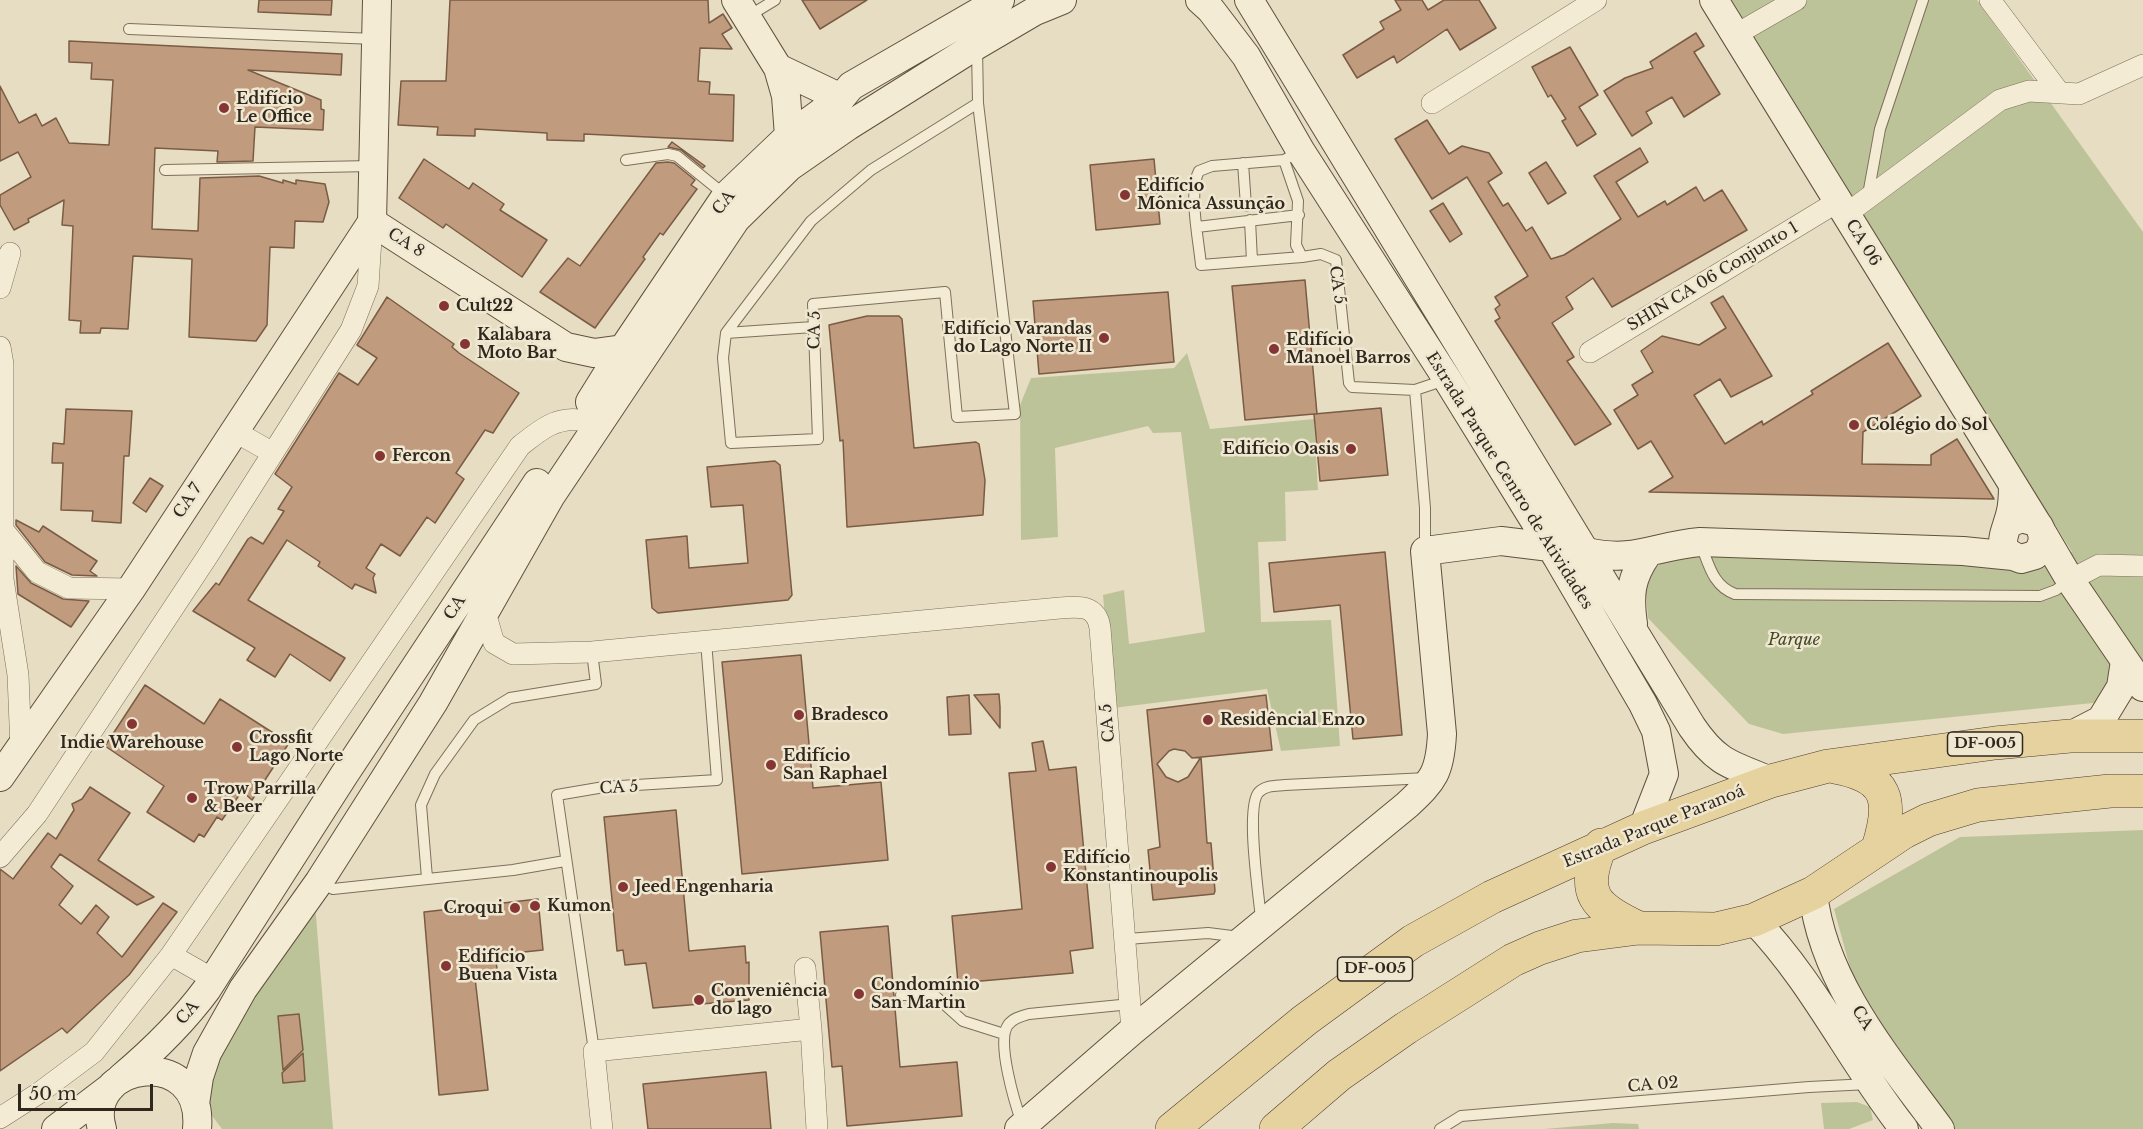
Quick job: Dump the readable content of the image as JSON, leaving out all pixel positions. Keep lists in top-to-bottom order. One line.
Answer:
{"streets":{"main road":["DF-005","Estrada Parque Paranoá"],"street":["CA","CA 8","CA 06","SHIN CA 06 Conjunto 1","CA 5","Estrada Parque Centro de Atividades","CA 7"],"lane":["CA 02"]},"crossings":[["CA","CA 8"],["CA","CA 02"],["CA 8","CA 7"],["CA 06","SHIN CA 06 Conjunto 1"],["CA 5","Estrada Parque Centro de Atividades"],["Estrada Parque Centro de Atividades","Estrada Parque Paranoá"]],"parks":["Parque"],"places":["Edifício Le Office","Edifício Mônica Assunção","Cult22","Edifício Varandas do Lago Norte II","Kalabara Moto Bar","Edifício Manoel Barros","Colégio do Sol","Edifício Oasis","Fercon","Bradesco","Residêncial Enzo","Indie Warehouse","Crossfit Lago Norte","Edifício San Raphael","Trow Parrilla & Beer","Edifício Konstantinoupolis","Jeed Engenharia","Kumon","Croqui","Edifício Buena Vista","Condomínio San Martin","Conveniência do lago"],"scale_bar":"50 m"}
